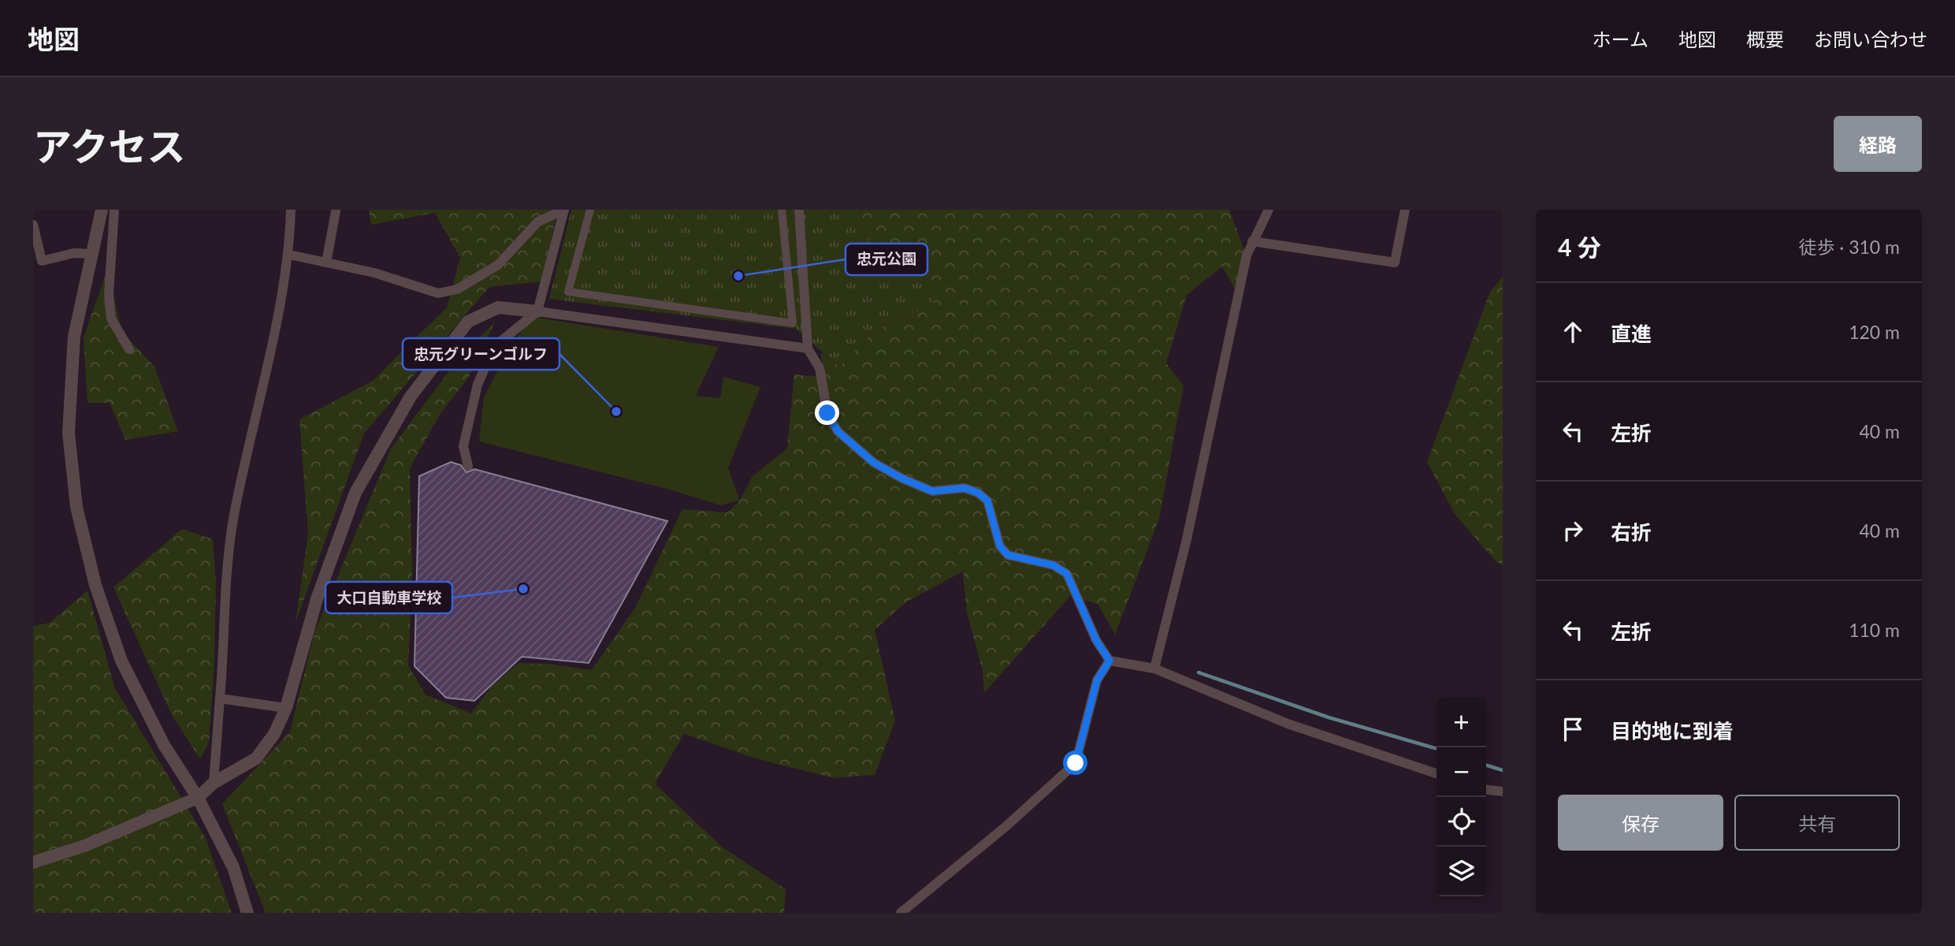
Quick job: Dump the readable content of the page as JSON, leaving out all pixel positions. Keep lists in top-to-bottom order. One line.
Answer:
{"places":["忠元公園","忠元グリーンゴルフ","大口自動車学校"],"page":{"header":"地図","nav":["ホーム","地図","概要","お問い合わせ"],"title":"アクセス","buttons":["経路",["保存","共有"]],"heading":["4 分","徒歩 · 310 m"],"list":[["直進","120 m"],["左折","40 m"],["右折","40 m"],["左折","110 m"],"目的地に到着"],"map_buttons":["+","−"]}}
